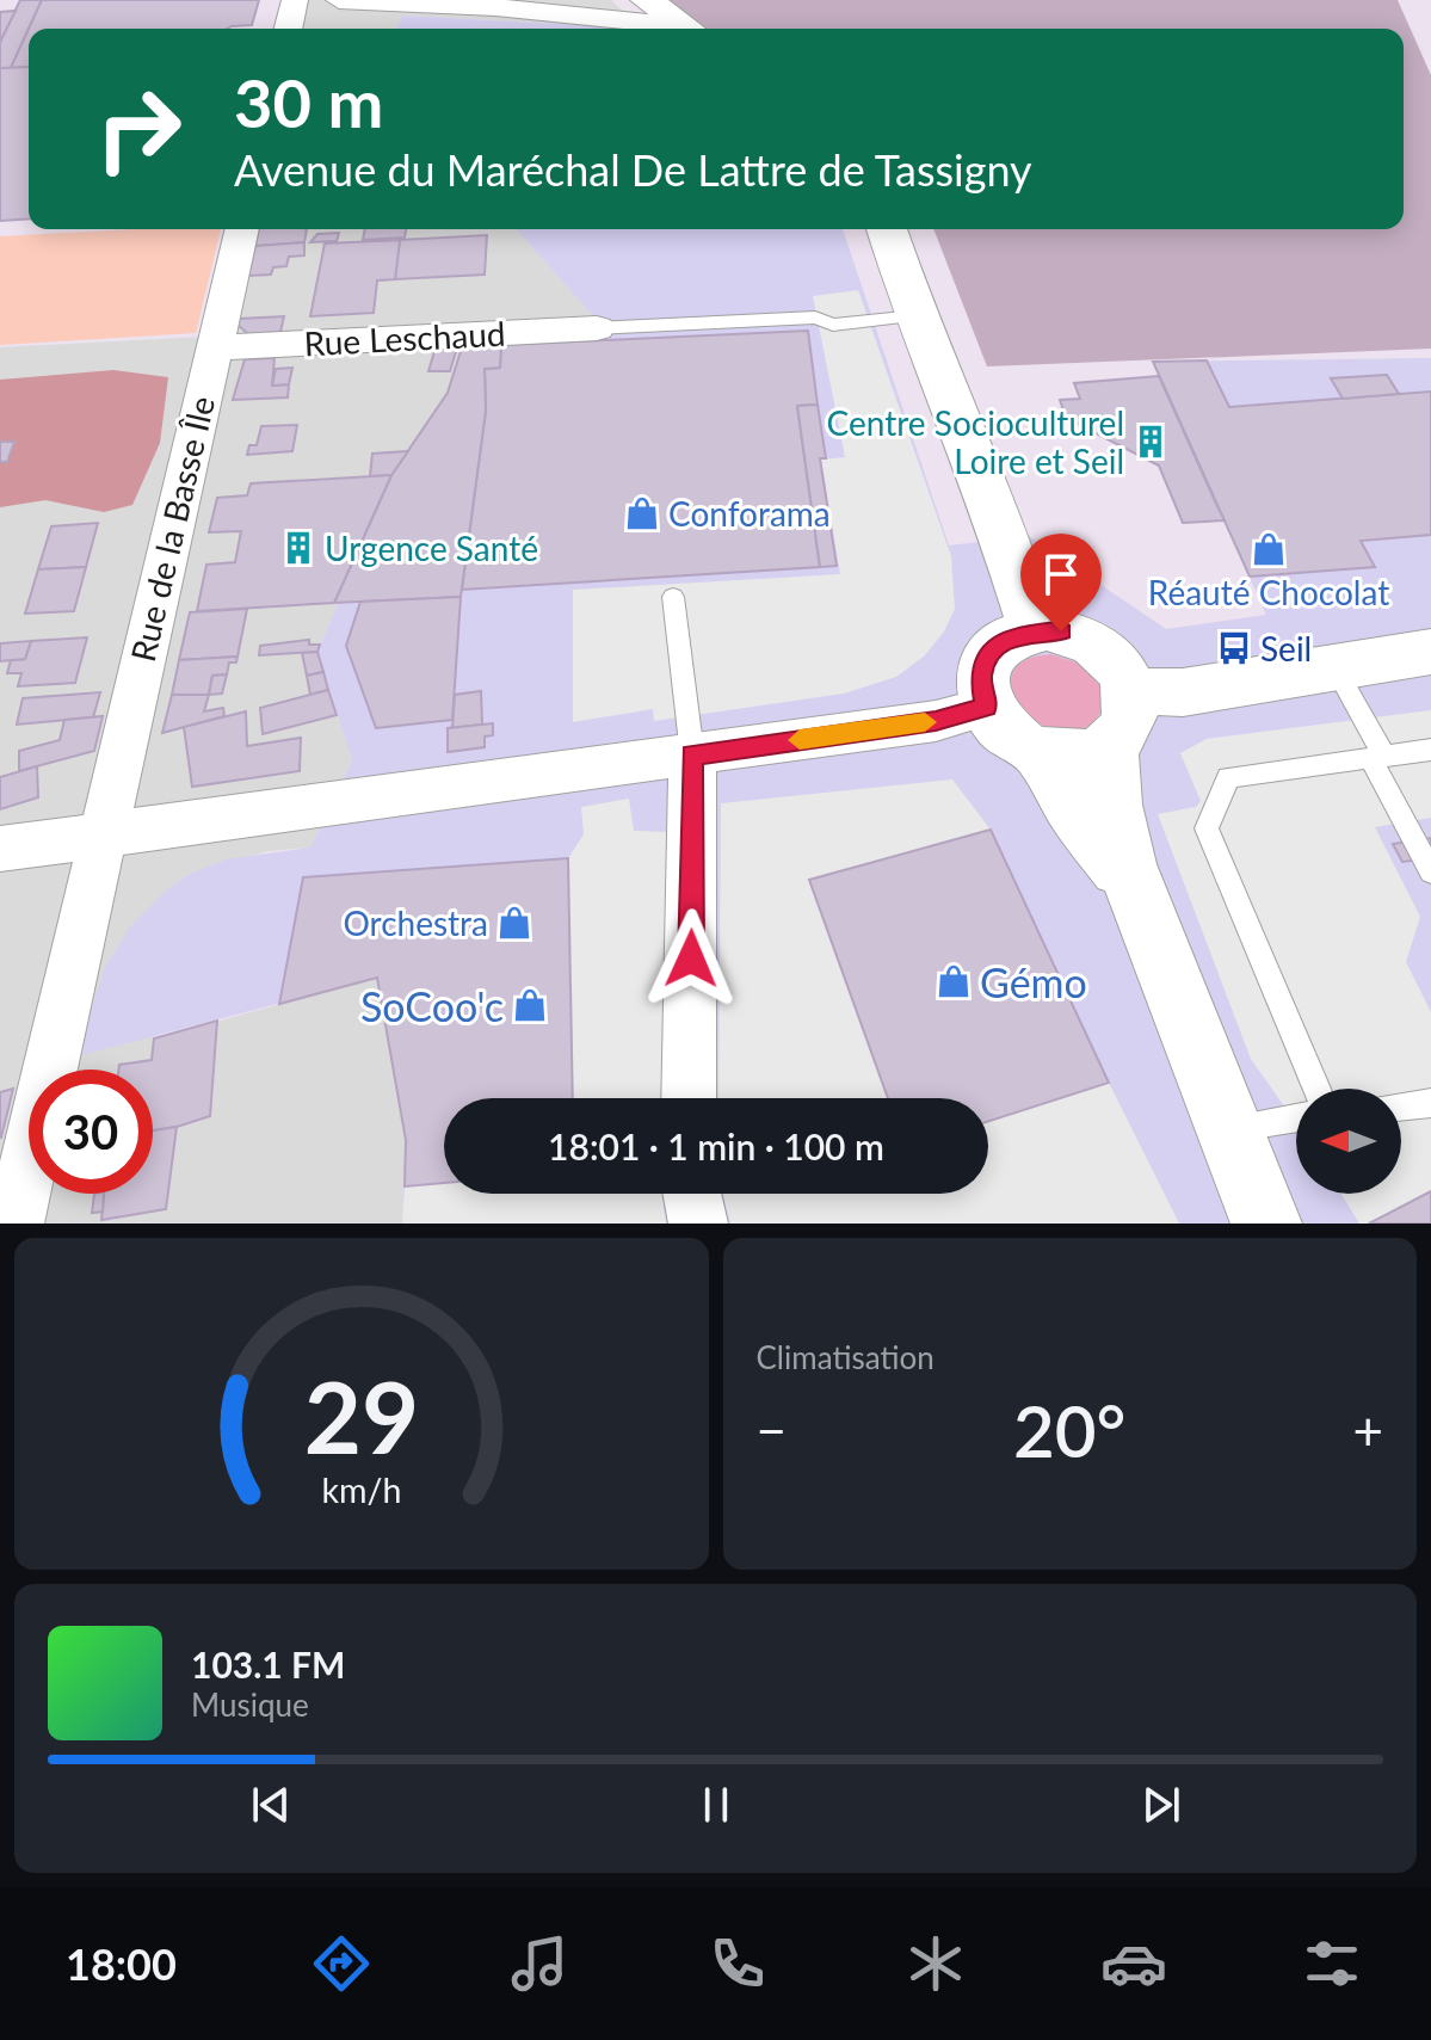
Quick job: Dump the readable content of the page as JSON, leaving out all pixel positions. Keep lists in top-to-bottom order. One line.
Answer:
{"streets":{"street":["Rue Leschaud","Rue de la Basse Île"]},"crossings":[["Rue Leschaud","Rue de la Basse Île"]],"places":{"building":["Centre Socioculturel Loire et Seil","Urgence Santé"],"shop":["Conforama","Réauté Chocolat","Orchestra","Gémo","SoCoo'c"],"bus stop":["Seil"]},"north":"left","page":{"turn":["30 m","Avenue du Maréchal De Lattre de Tassigny"],"limit":"30","trip":"18:01 · 1 min · 100 m","tile":"Climatisation","heat":["−","20°","+"],"song":["103.1 FM","Musique"],"tabs":"18:00","gauge":["29","km/h"]}}
